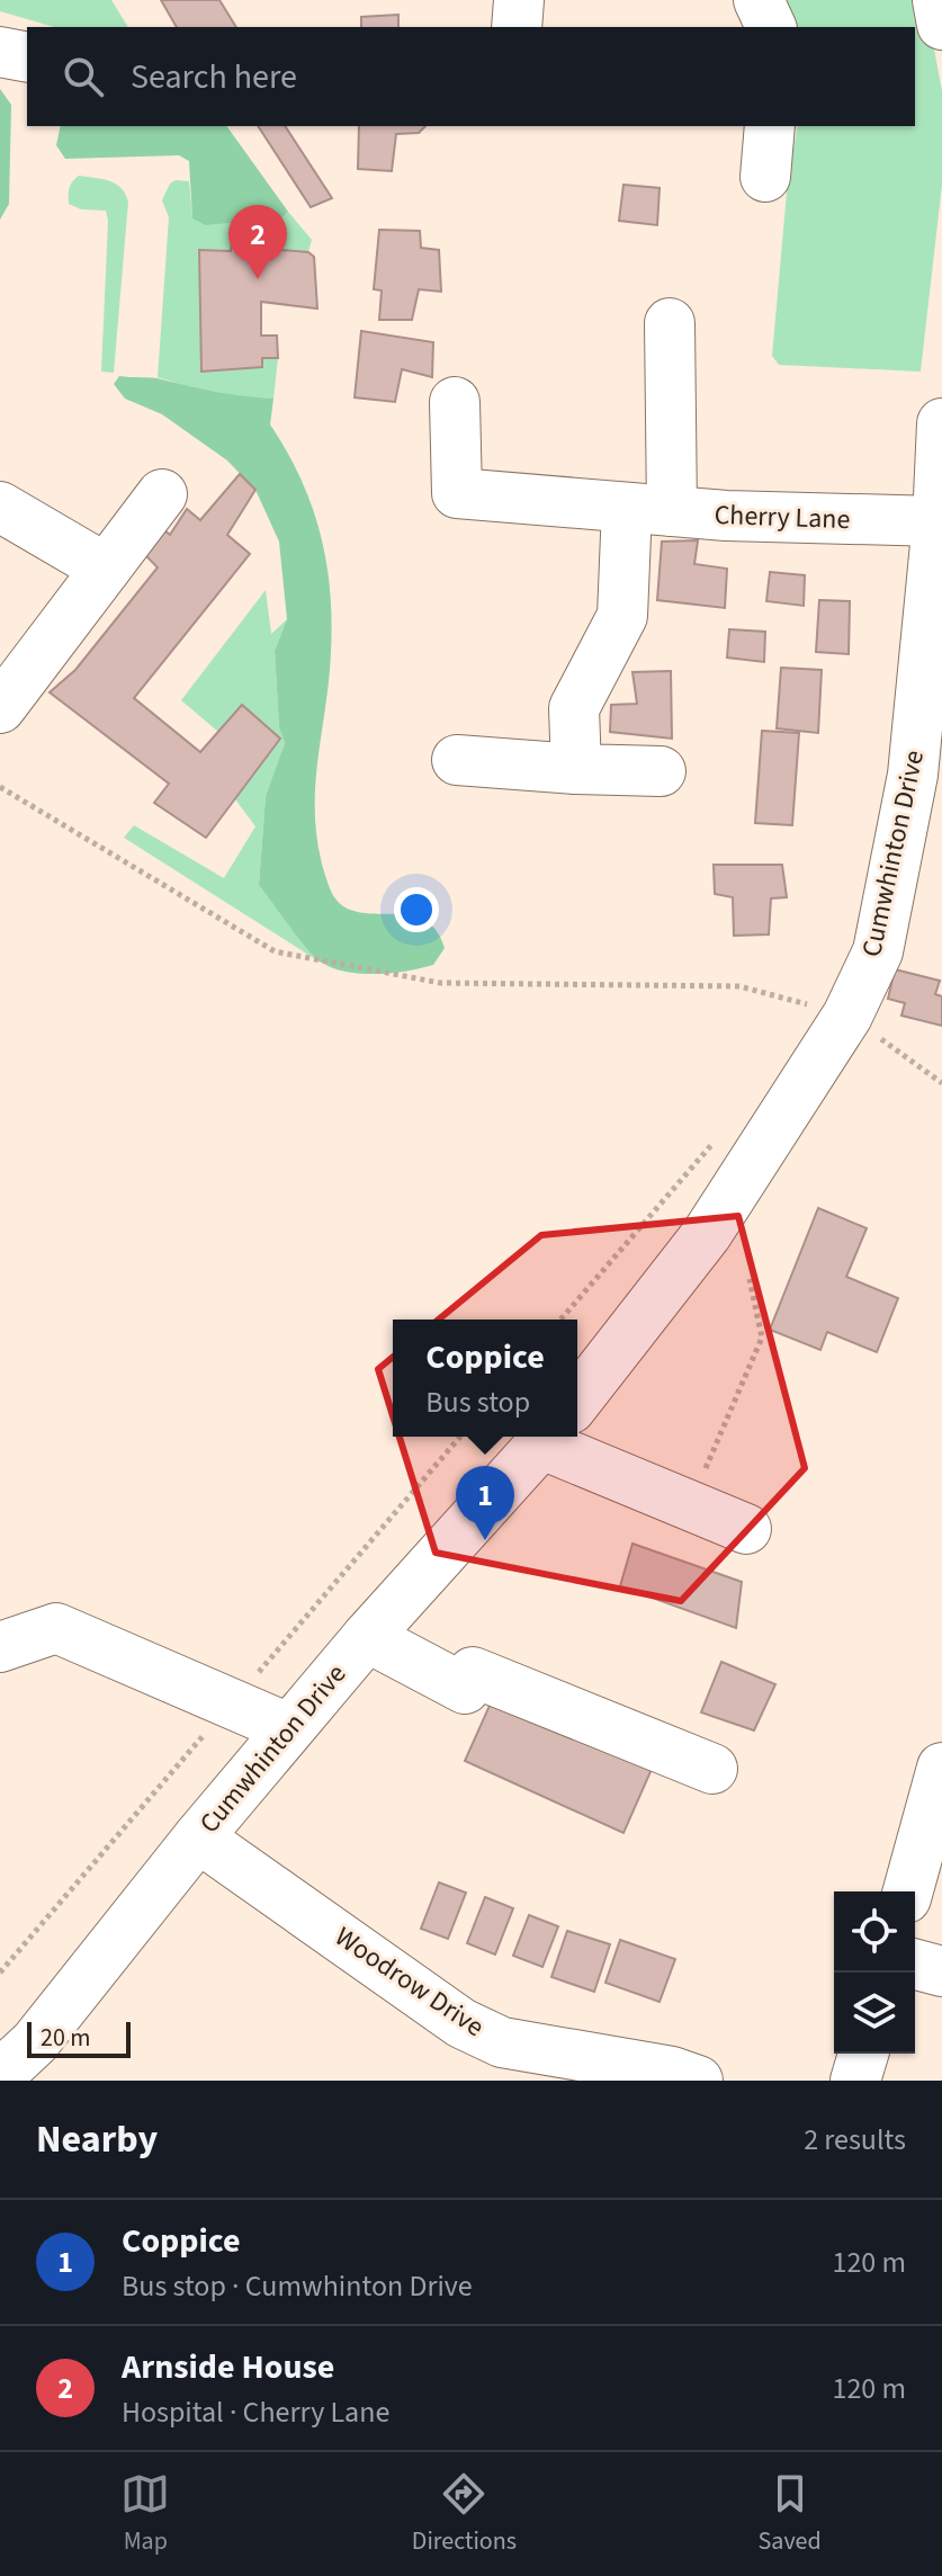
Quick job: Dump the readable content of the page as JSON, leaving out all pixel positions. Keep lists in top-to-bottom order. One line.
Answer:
{"streets":{"street":["Cherry Lane","Cumwhinton Drive","Woodrow Drive"]},"crossings":[["Cherry Lane","Cumwhinton Drive"],["Cumwhinton Drive","Woodrow Drive"]],"scale_bar":"20 m","page":{"search":"Search here","pins":["2","1"],"popup":["Coppice","Bus stop"],"scale":"20 m","heading":["Nearby","2 results"],"list":[{"mark":"1","name":"Coppice","note":"Bus stop · Cumwhinton Drive","value":"120 m"},{"mark":"2","name":"Arnside House","note":"Hospital · Cherry Lane","value":"120 m"}],"nav":["Map","Directions","Saved"]}}
